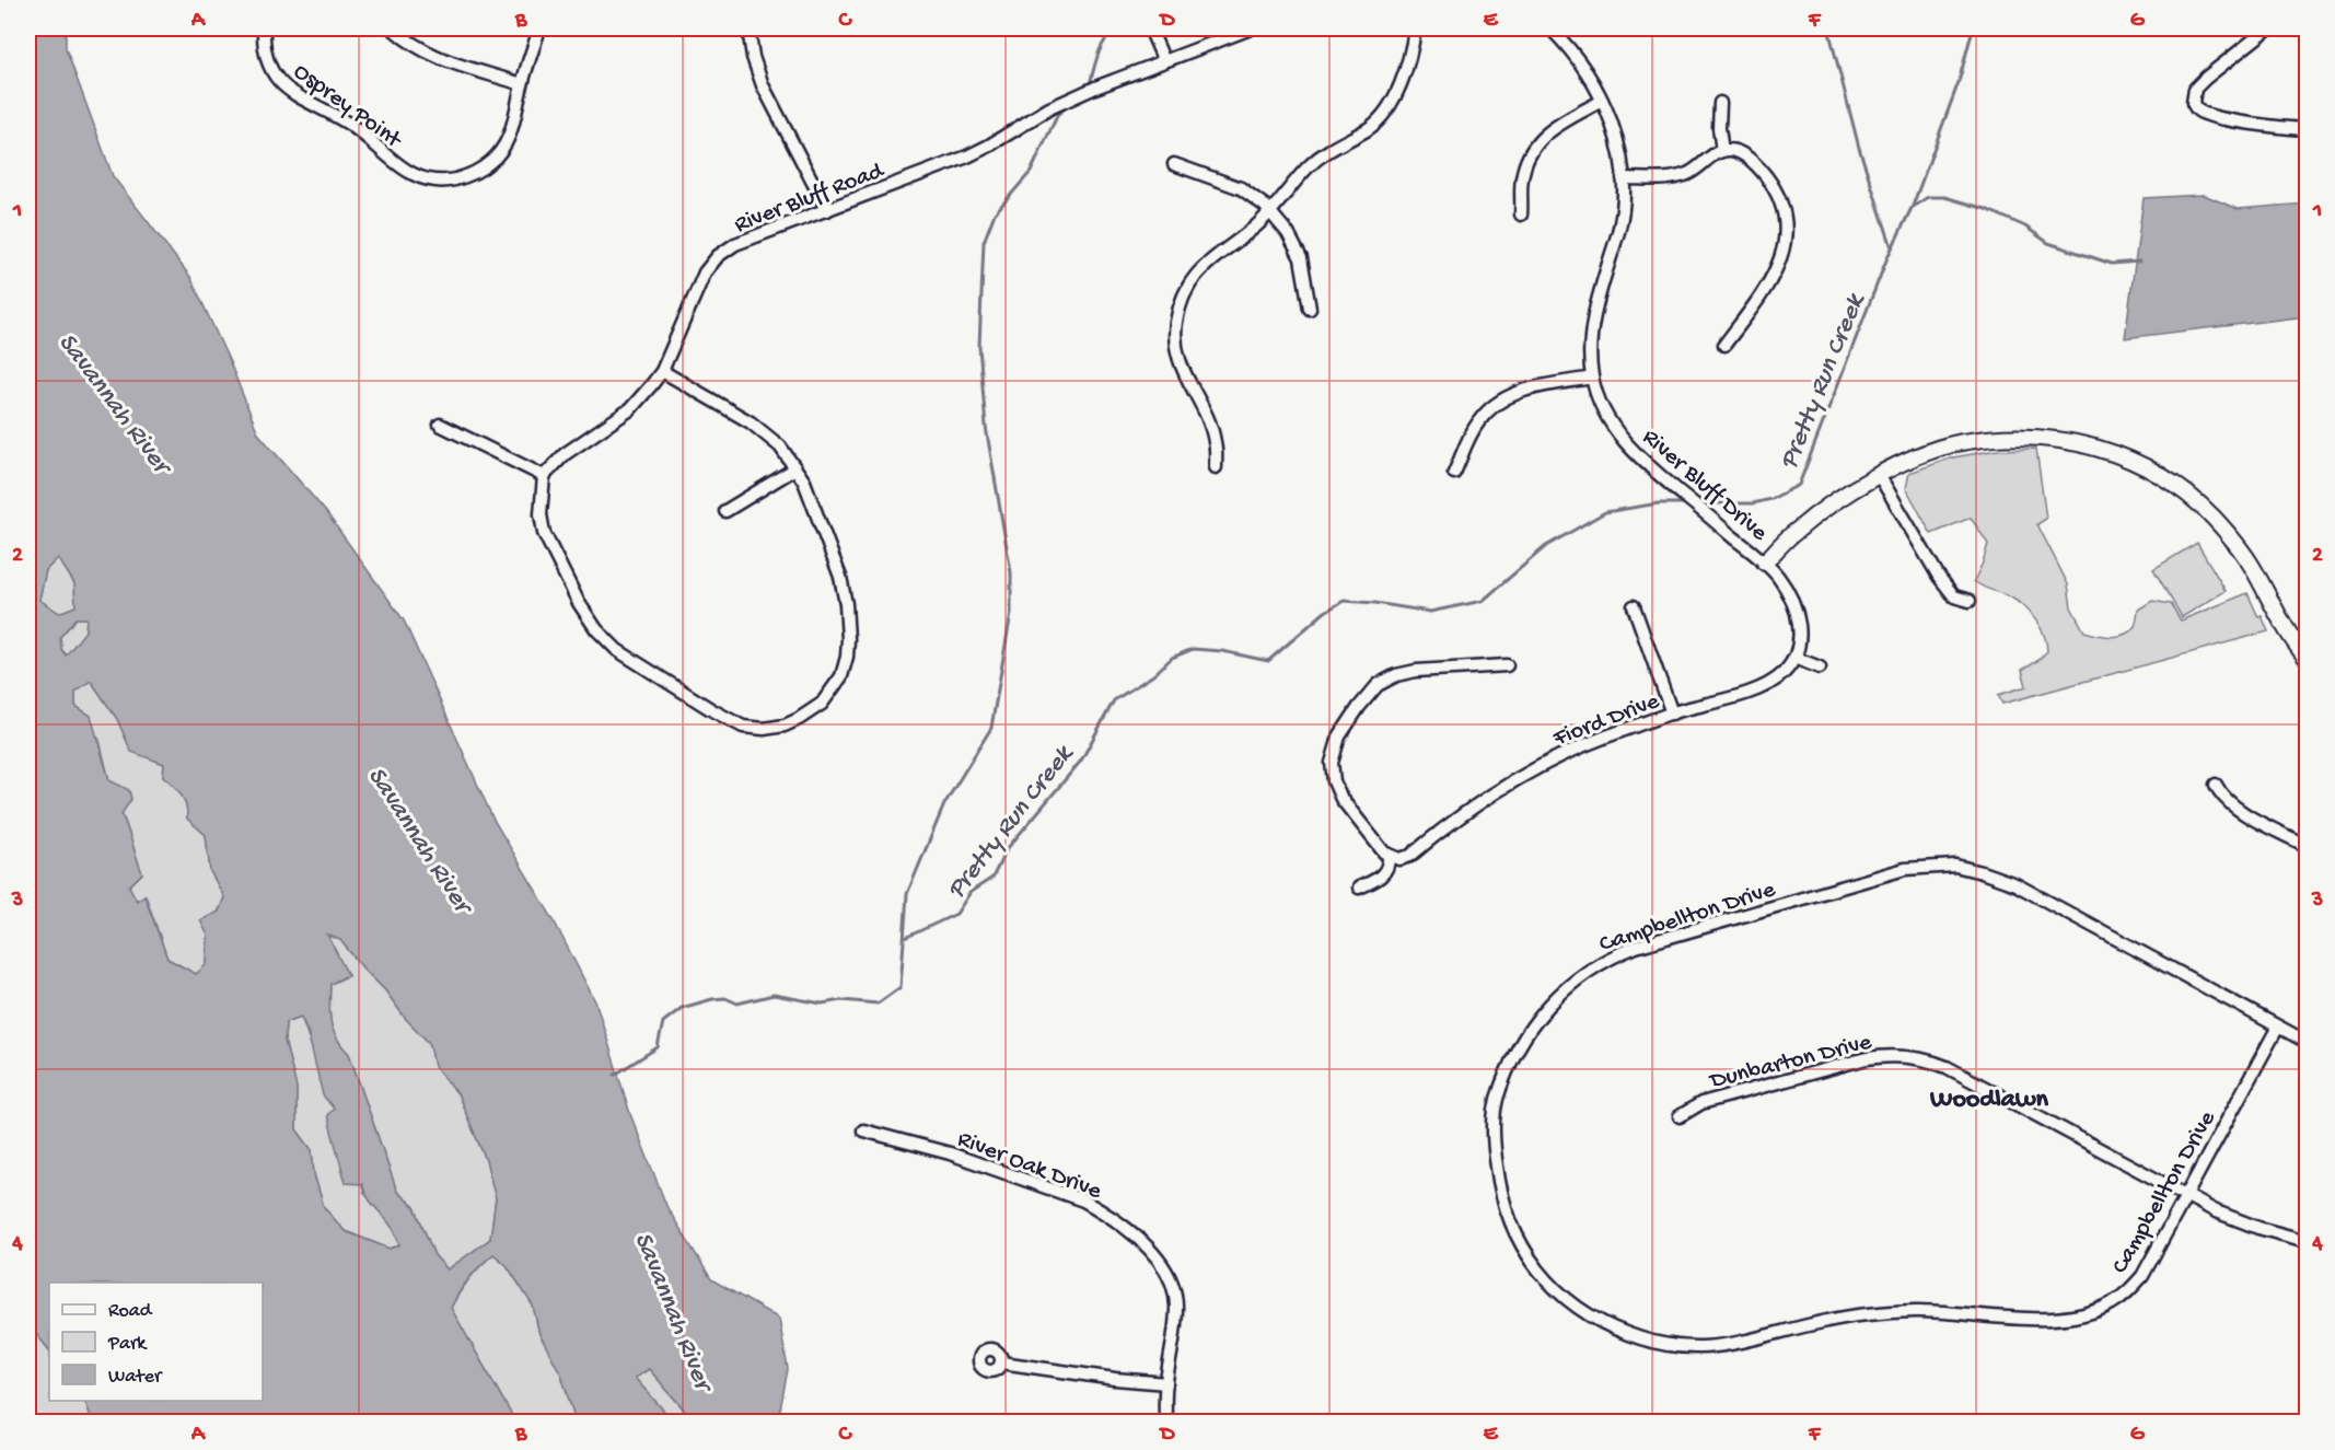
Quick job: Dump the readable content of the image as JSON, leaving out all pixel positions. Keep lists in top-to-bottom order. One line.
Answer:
{"streets":{"street":["Osprey Point","River Bluff Road","River Bluff Drive","Fiord Drive","Campbellton Drive","Dunbarton Drive","River Oak Drive"]},"crossings":[["Campbellton Drive","Dunbarton Drive"]],"districts":["Woodlawn"],"water":["Pretty Run Creek","Savannah River"],"legend":["Road","Park","Water"],"grid":{"columns":["A","B","C","D","E","F","G"],"rows":["1","2","3","4"]}}
